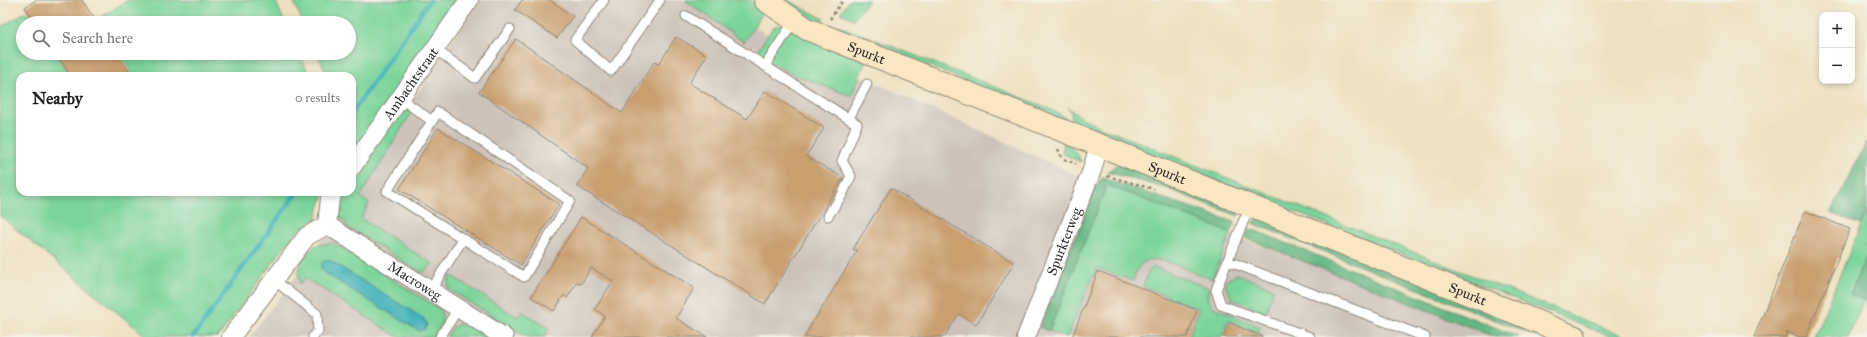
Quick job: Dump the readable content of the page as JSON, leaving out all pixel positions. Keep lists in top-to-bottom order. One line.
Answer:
{"streets":{"street":["Spurkt","Ambachtstraat","Spurkterweg","Macroweg"]},"crossings":[["Spurkt","Spurkterweg"]],"page":{"map_buttons":["+","−"],"search":"Search here","heading":["Nearby","0 results"]}}
